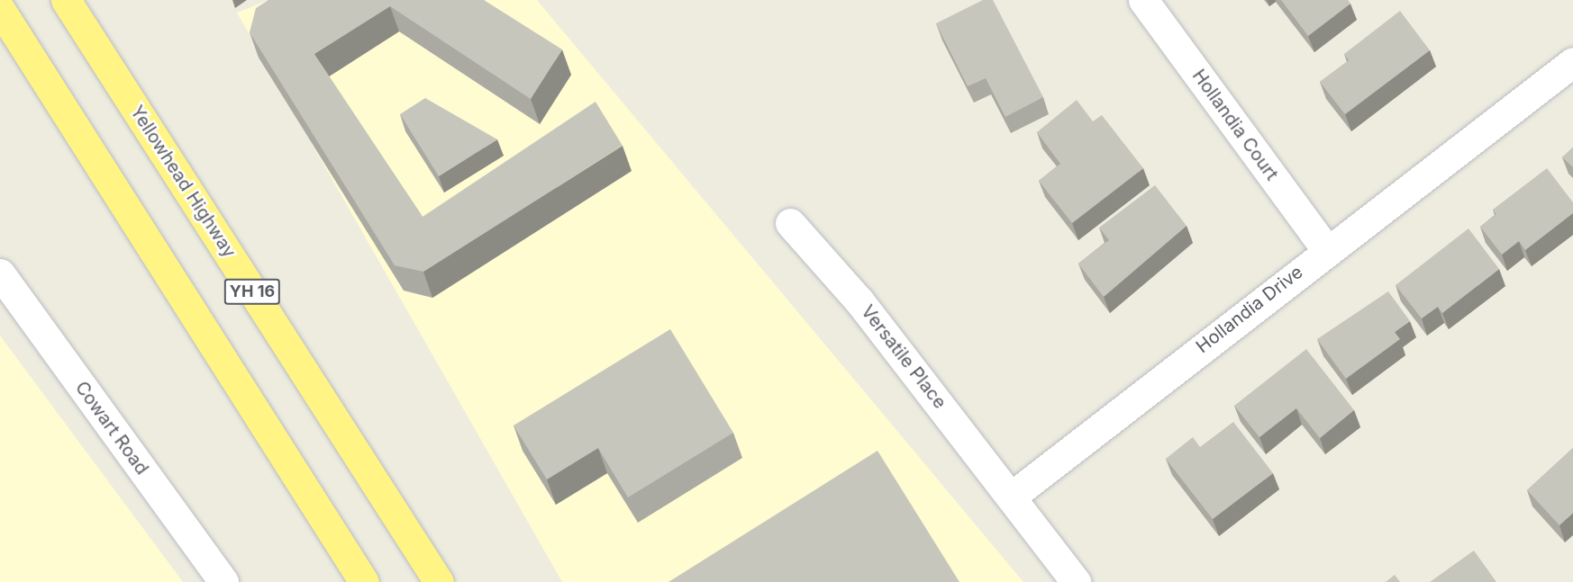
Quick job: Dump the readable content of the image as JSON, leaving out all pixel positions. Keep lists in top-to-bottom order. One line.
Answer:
{"streets":{"highway":["Yellowhead Highway","YH 16"],"street":["Hollandia Court","Hollandia Drive","Versatile Place","Cowart Road"]},"crossings":[["Hollandia Court","Hollandia Drive"],["Hollandia Drive","Versatile Place"]]}
